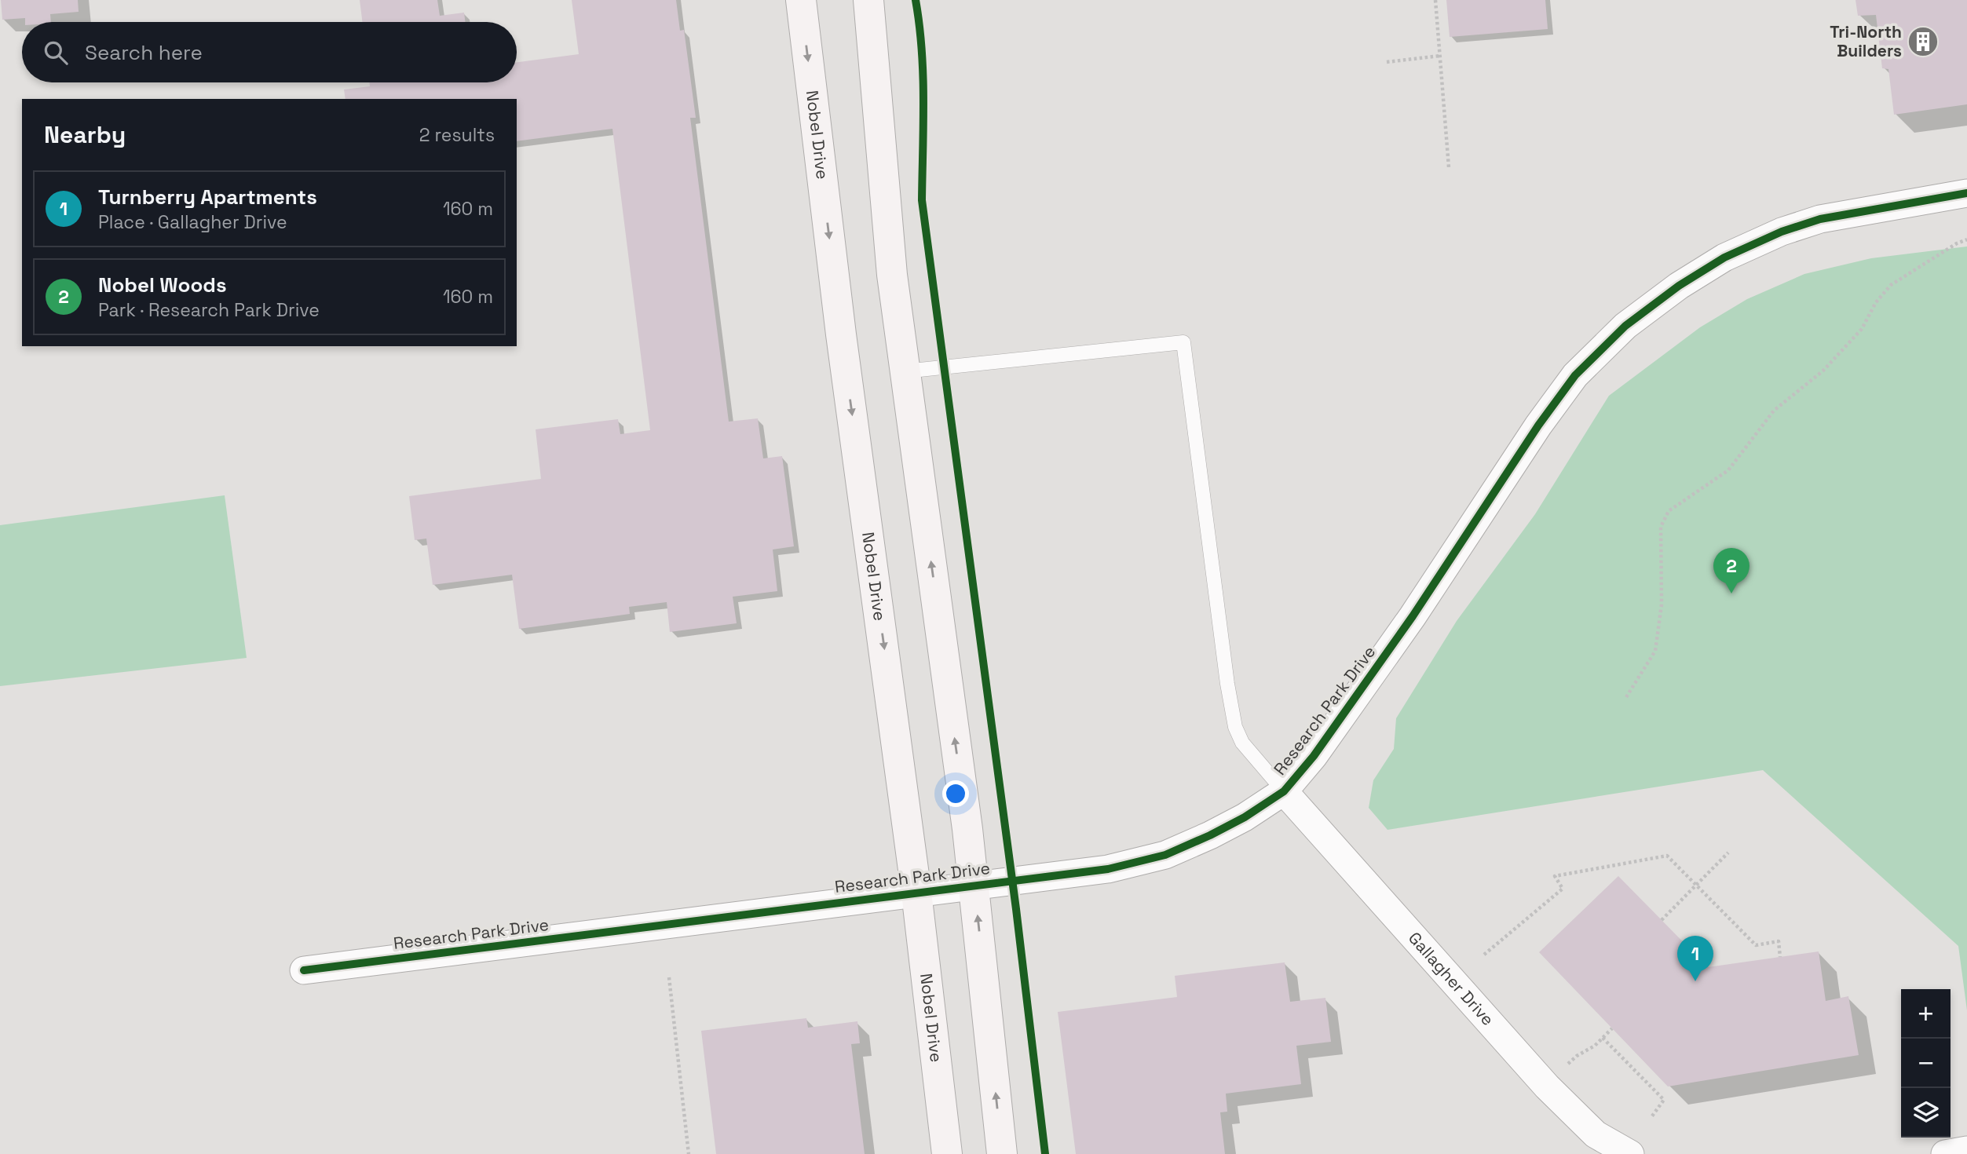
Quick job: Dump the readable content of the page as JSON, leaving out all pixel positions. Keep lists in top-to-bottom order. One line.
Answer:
{"streets":{"street":["Nobel Drive","Research Park Drive","Gallagher Drive"]},"crossings":[["Nobel Drive","Research Park Drive"],["Research Park Drive","Gallagher Drive"]],"places":{"building":["Tri-North Builders"]},"page":{"search":"Search here","heading":["Nearby","2 results"],"list":[{"mark":"1","name":"Turnberry Apartments","note":"Place · Gallagher Drive","value":"160 m"},{"mark":"2","name":"Nobel Woods","note":"Park · Research Park Drive","value":"160 m"}],"pins":["2","1"],"map_buttons":["+","−"]}}
